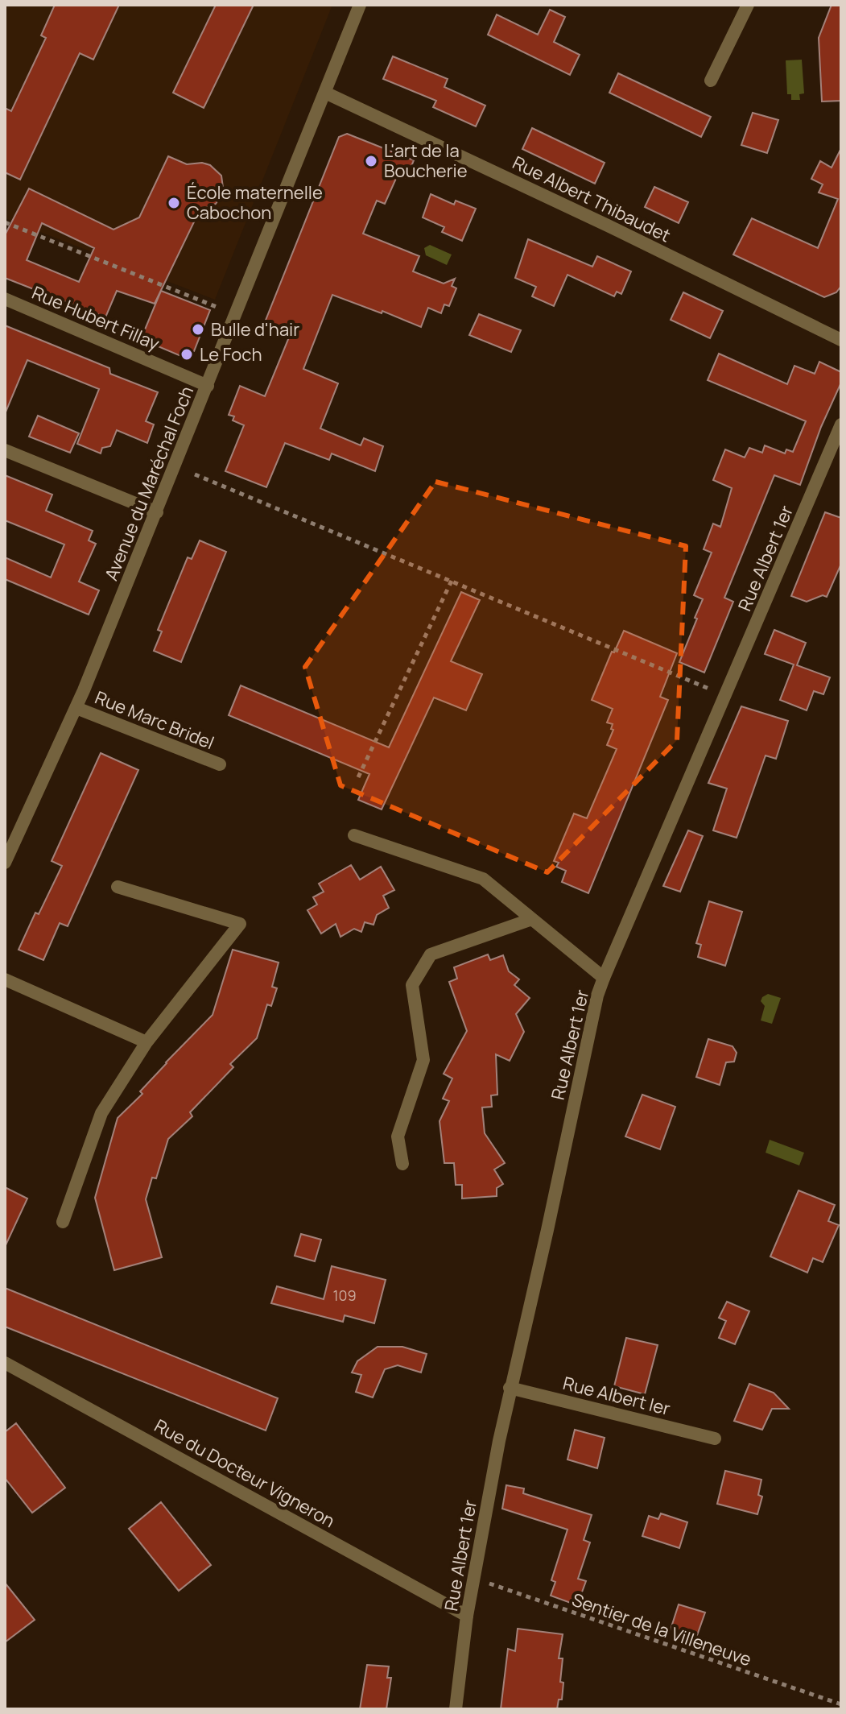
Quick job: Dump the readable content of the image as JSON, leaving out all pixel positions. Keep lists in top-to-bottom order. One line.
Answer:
{"streets":{"street":["Rue Albert Thibaudet","Rue Hubert Fillay","Avenue du Maréchal Foch","Rue Albert 1er","Rue Marc Bridel","Rue Albert Ier","Rue du Docteur Vigneron"],"path":["Sentier de la Villeneuve"]},"crossings":[["Rue Albert Thibaudet","Avenue du Maréchal Foch"],["Rue Hubert Fillay","Avenue du Maréchal Foch"],["Avenue du Maréchal Foch","Rue Marc Bridel"],["Rue Albert 1er","Rue Albert Ier"],["Rue Albert 1er","Rue du Docteur Vigneron"],["Rue Albert 1er","Sentier de la Villeneuve"]],"places":["L'art de la Boucherie","École maternelle Cabochon","Bulle d'hair","Le Foch"],"house_numbers":["109"]}
